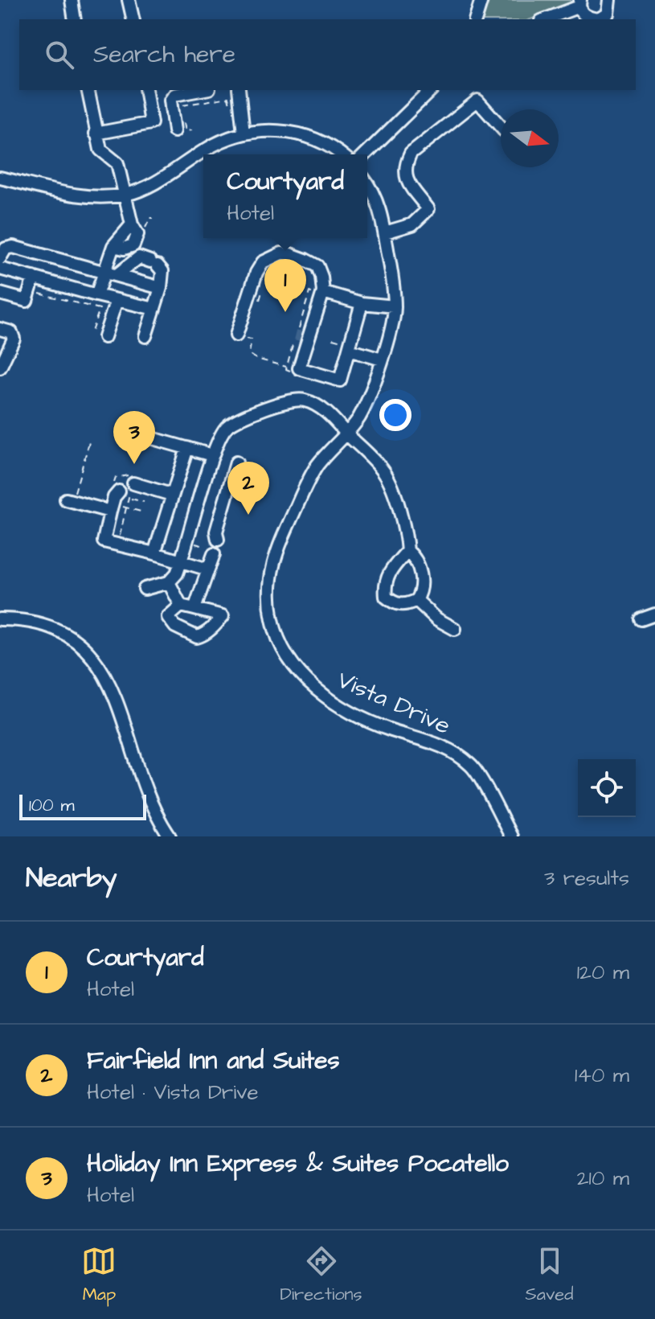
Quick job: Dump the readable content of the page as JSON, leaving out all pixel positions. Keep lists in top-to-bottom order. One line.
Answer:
{"streets":{"street":["Vista Drive"]},"scale_bar":"100 m","north":"right","page":{"search":"Search here","popup":["Courtyard","Hotel"],"pins":["1","3","2"],"scale":"100 m","heading":["Nearby","3 results"],"list":[{"mark":"1","name":"Courtyard","note":"Hotel","value":"120 m"},{"mark":"2","name":"Fairfield Inn and Suites","note":"Hotel · Vista Drive","value":"140 m"},{"mark":"3","name":"Holiday Inn Express & Suites Pocatello","note":"Hotel","value":"210 m"}],"nav":["Map","Directions","Saved"]}}
